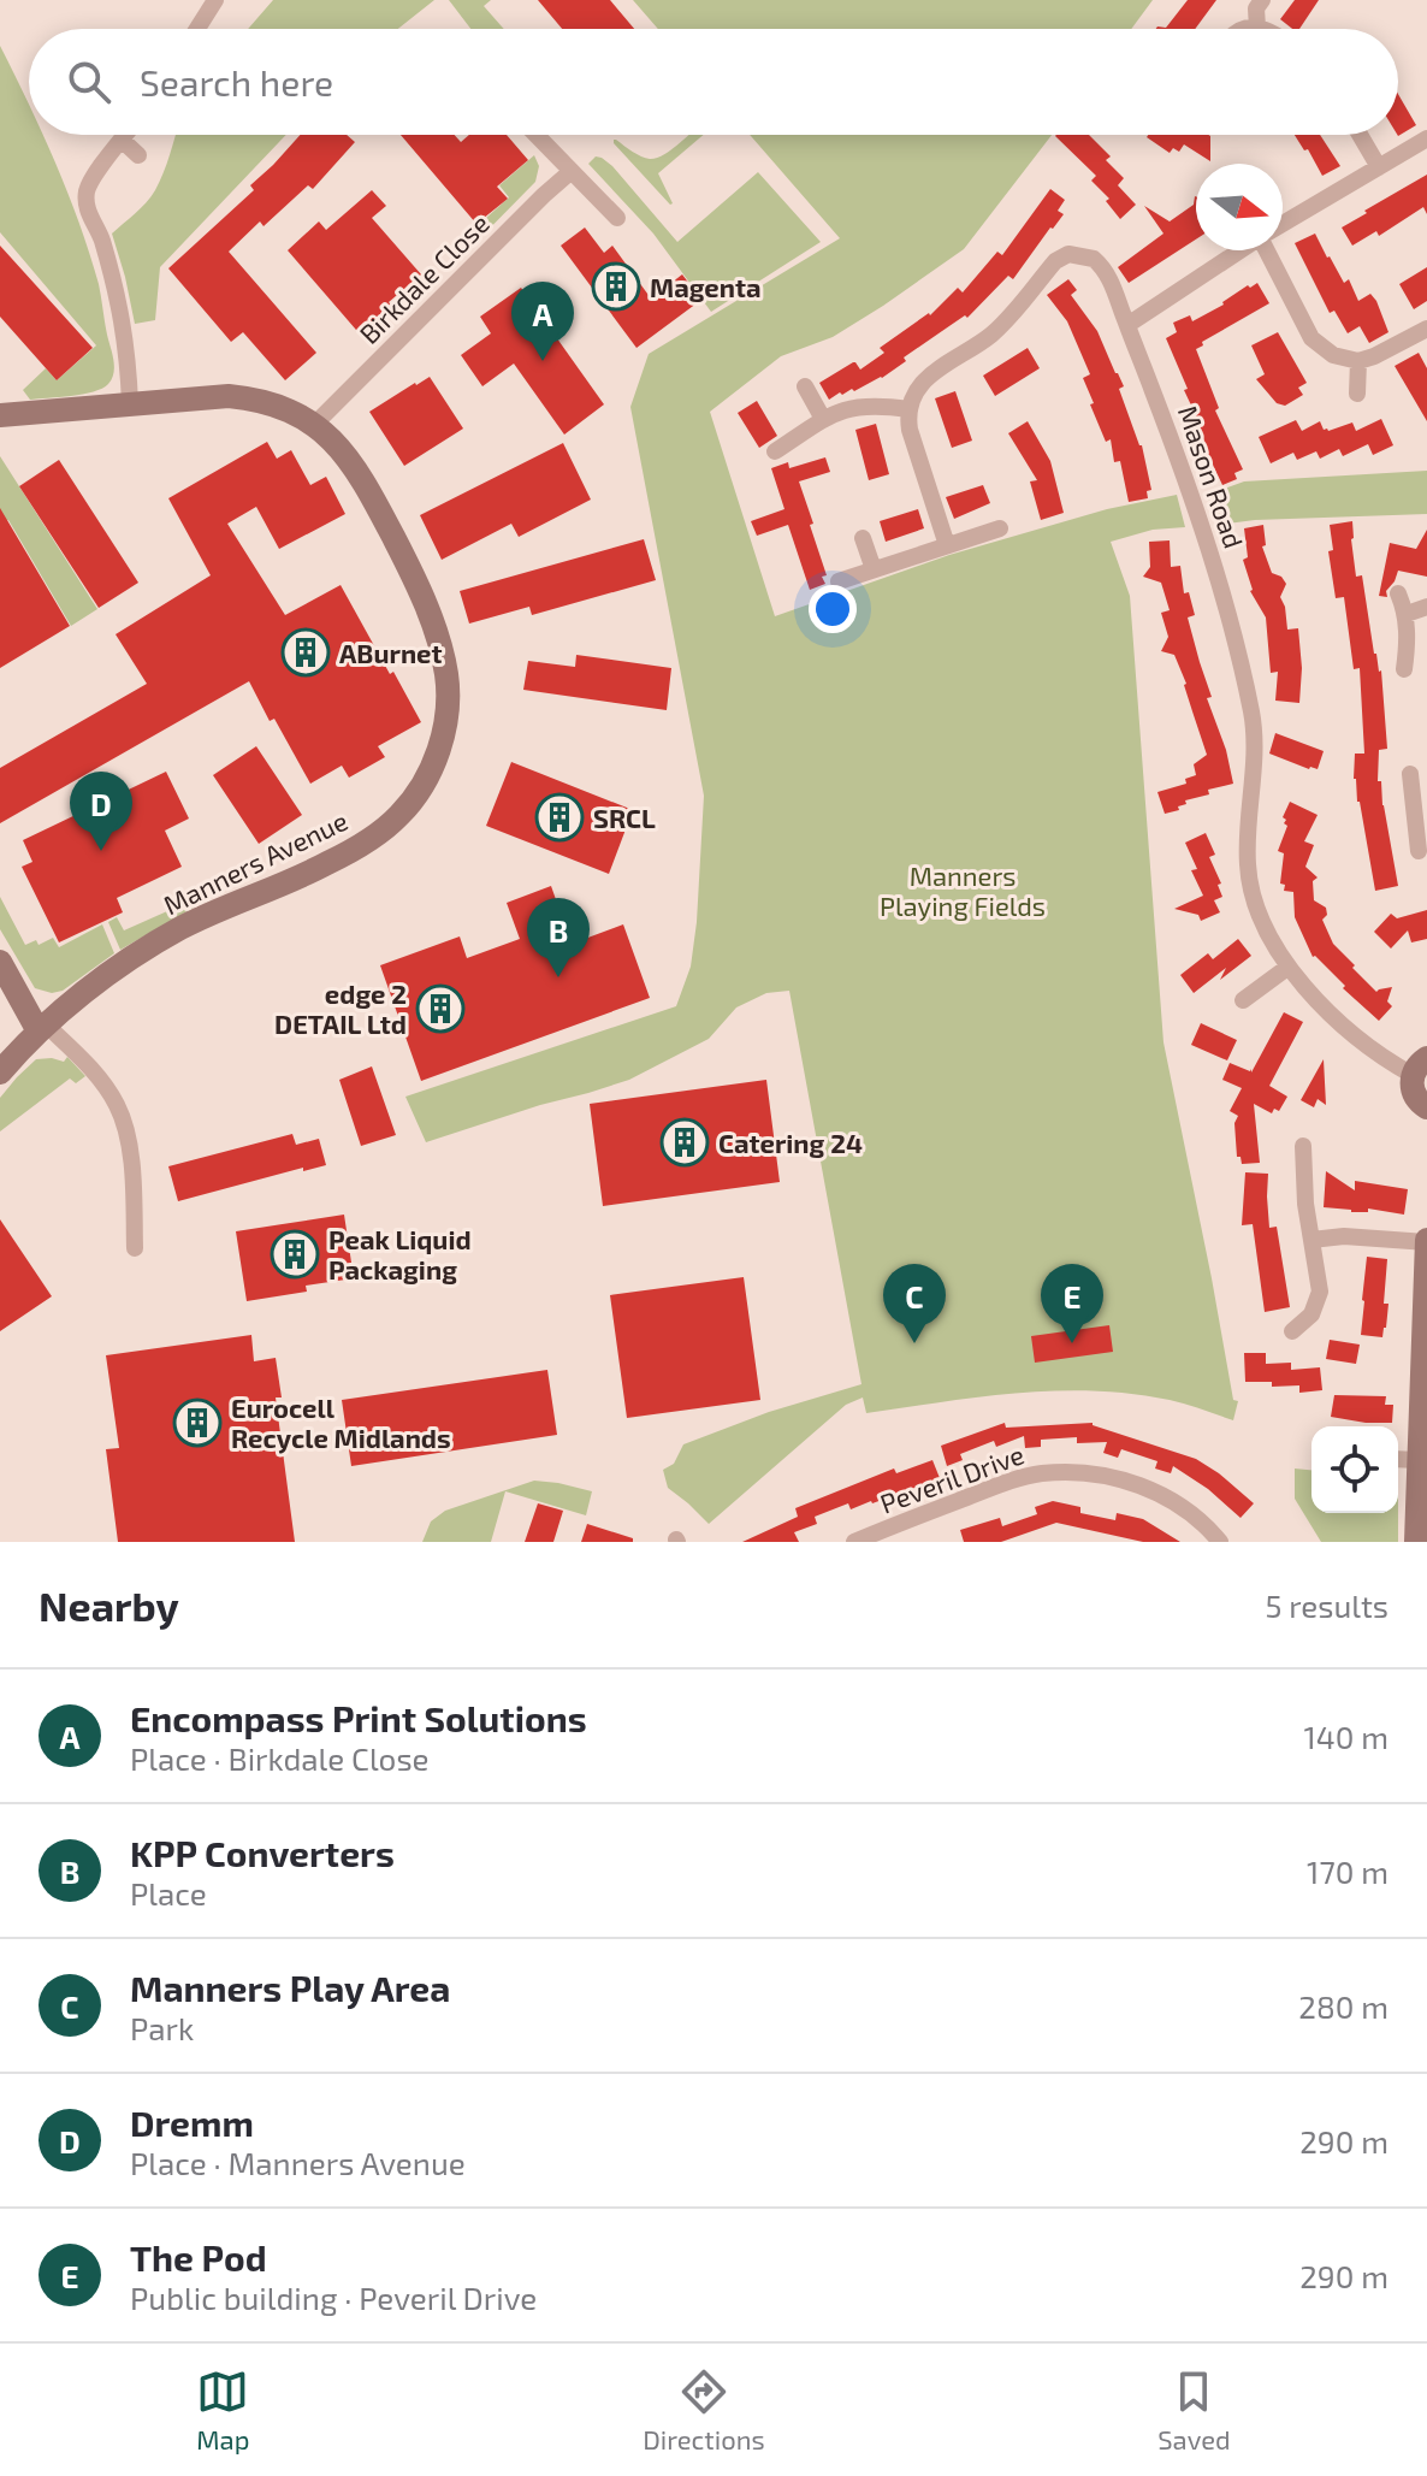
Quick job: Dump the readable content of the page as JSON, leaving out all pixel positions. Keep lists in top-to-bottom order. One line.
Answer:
{"streets":{"street":["Birkdale Close","Mason Road","Manners Avenue","Peveril Drive"]},"crossings":[["Birkdale Close","Manners Avenue"]],"parks":["Manners Playing Fields"],"places":{"building":["Magenta","ABurnet","SRCL","edge 2 DETAIL Ltd","Catering 24","Peak Liquid Packaging","Eurocell Recycle Midlands"]},"north":"right","page":{"search":"Search here","pins":["A","D","B","C","E"],"heading":["Nearby","5 results"],"list":[{"mark":"A","name":"Encompass Print Solutions","note":"Place · Birkdale Close","value":"140 m"},{"mark":"B","name":"KPP Converters","note":"Place","value":"170 m"},{"mark":"C","name":"Manners Play Area","note":"Park","value":"280 m"},{"mark":"D","name":"Dremm","note":"Place · Manners Avenue","value":"290 m"},{"mark":"E","name":"The Pod","note":"Public building · Peveril Drive","value":"290 m"}],"nav":["Map","Directions","Saved"]}}
